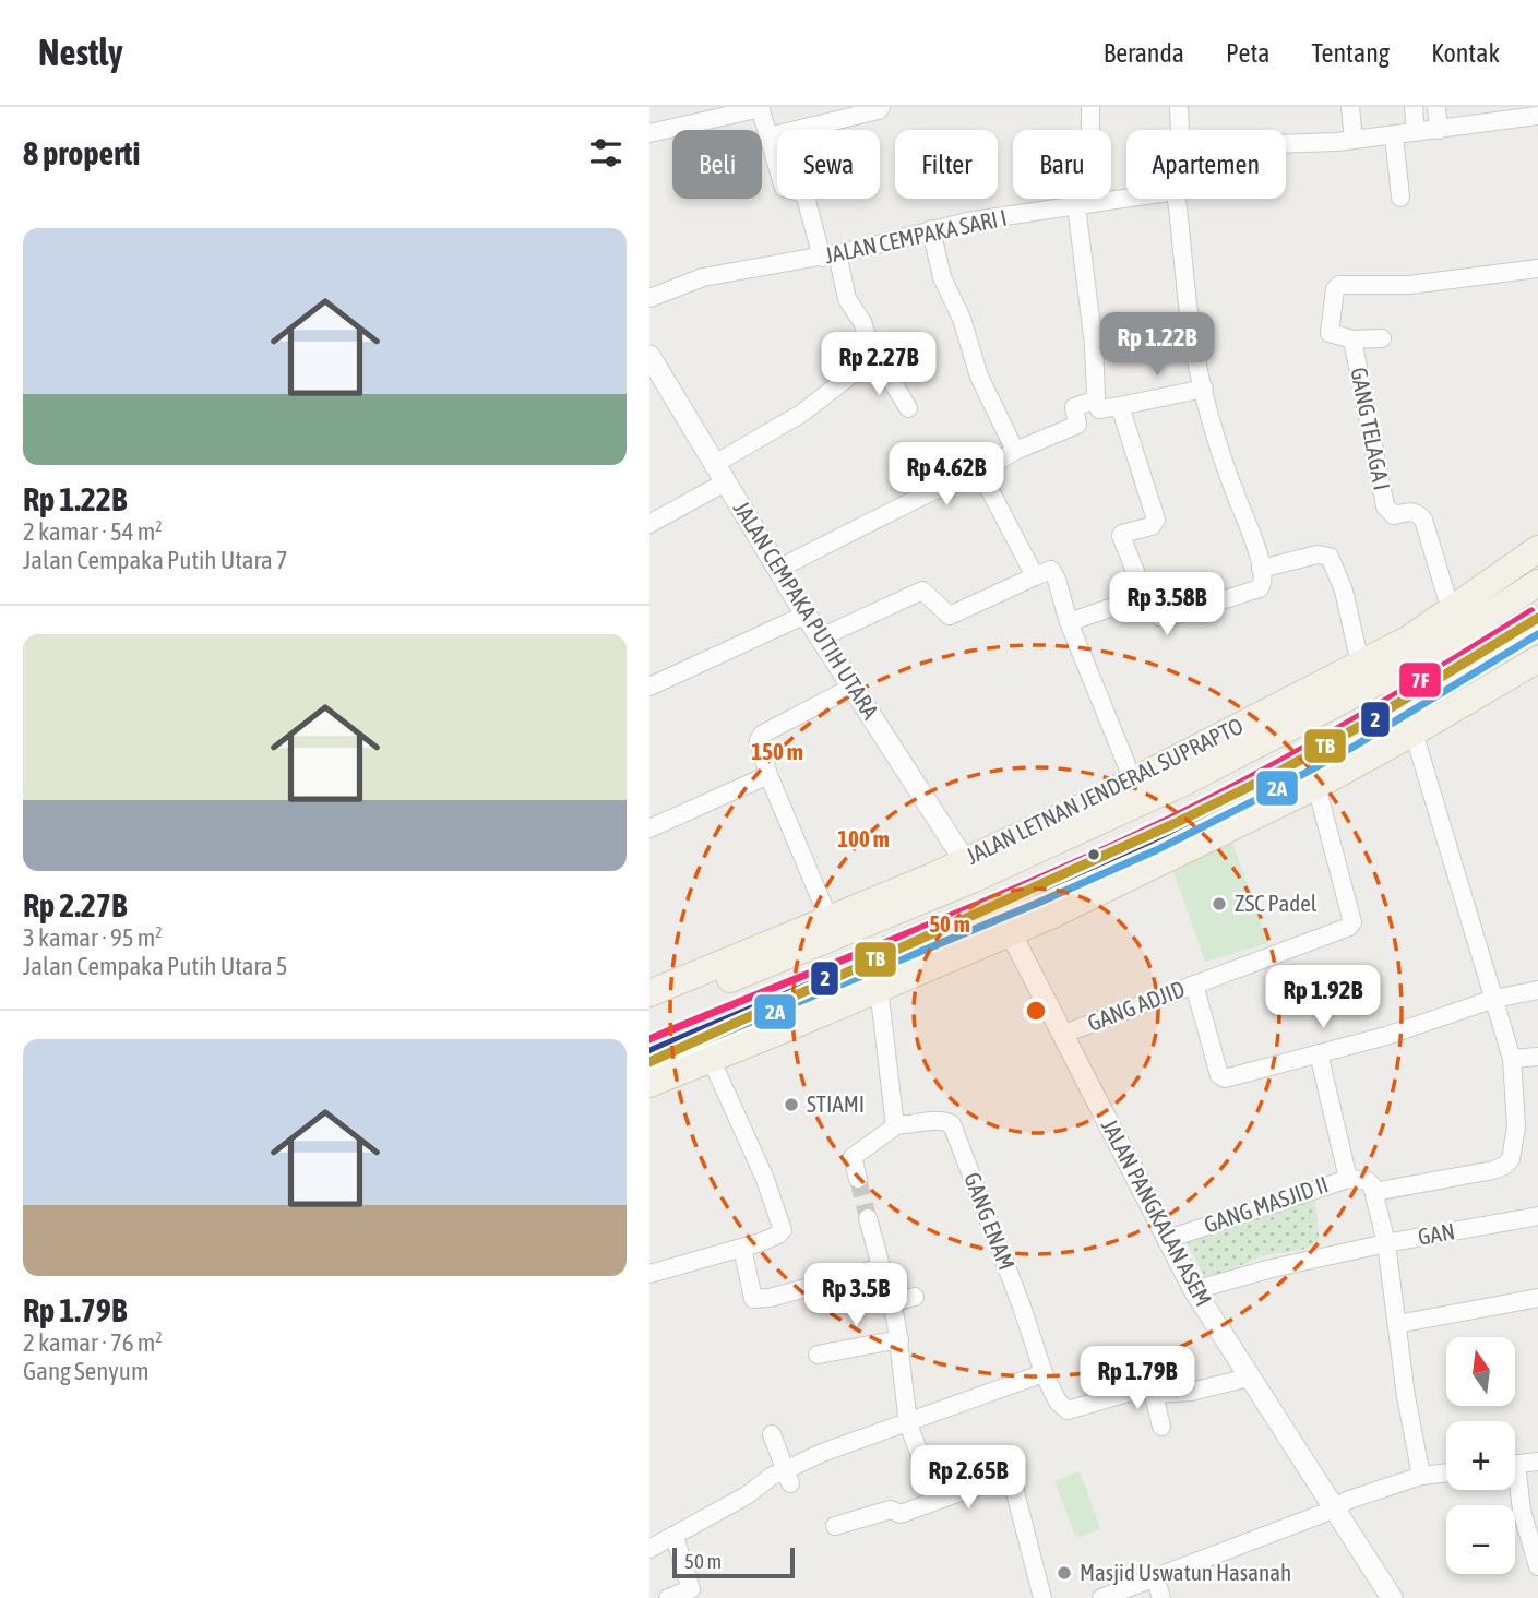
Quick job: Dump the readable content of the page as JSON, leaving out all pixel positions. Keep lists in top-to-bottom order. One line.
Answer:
{"streets":{"main road":["JALAN LETNAN JENDERAL SUPRAPTO"],"street":["JALAN CEMPAKA SARI I","GANG TELAGA I","JALAN CEMPAKA PUTIH UTARA","GANG ADJID","GANG MASJID II","JALAN PANGKALAN ASEM","GANG ENAM","GAN"]},"crossings":[["GANG TELAGA I","JALAN LETNAN JENDERAL SUPRAPTO"],["JALAN CEMPAKA PUTIH UTARA","JALAN LETNAN JENDERAL SUPRAPTO"],["GANG ADJID","JALAN PANGKALAN ASEM"],["GANG MASJID II","JALAN PANGKALAN ASEM"],["GANG MASJID II","GAN"]],"places":["ZSC Padel","STIAMI","Masjid Uswatun Hasanah"],"lines":["transit line 7F","transit line TB","transit line 2","transit line 2A"],"scale_bar":"50 m","north":"top","page":{"header":"Nestly","nav":["Beranda","Peta","Tentang","Kontak"],"heading":"8 properti","chip":["Beli","Sewa","Filter","Baru","Apartemen"],"list":[{"name":"Rp 1.22B","note":"2 kamar · 54 m² · Jalan Cempaka Putih Utara 7"},{"name":"Rp 2.27B","note":"3 kamar · 95 m² · Jalan Cempaka Putih Utara 5"},{"name":"Rp 1.79B","note":"2 kamar · 76 m² · Gang Senyum"}],"price":["Rp 1.22B","Rp 2.27B","Rp 4.62B","Rp 3.58B","Rp 1.92B","Rp 3.5B","Rp 1.79B","Rp 2.65B"],"map_buttons":["+","−"],"scale":"50 m"},"rings":["150 m","100 m","50 m"]}
